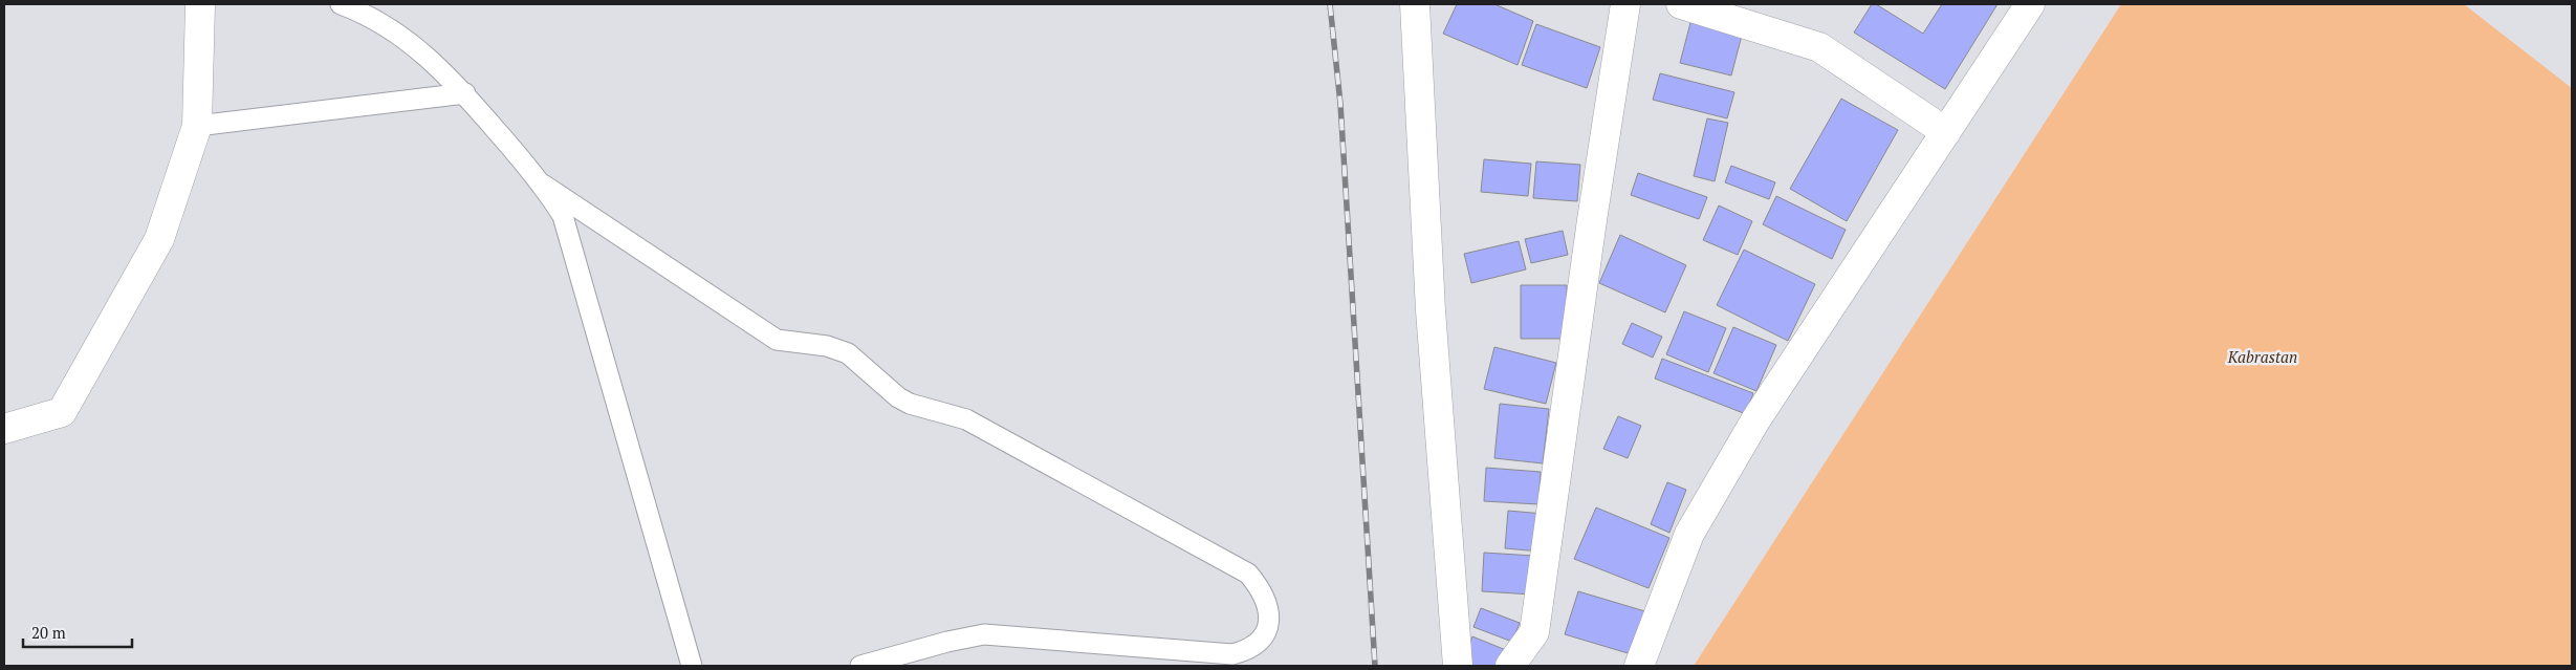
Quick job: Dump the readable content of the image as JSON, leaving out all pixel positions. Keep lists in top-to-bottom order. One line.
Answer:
{"parks":["Kabrastan"],"scale_bar":"20 m"}
